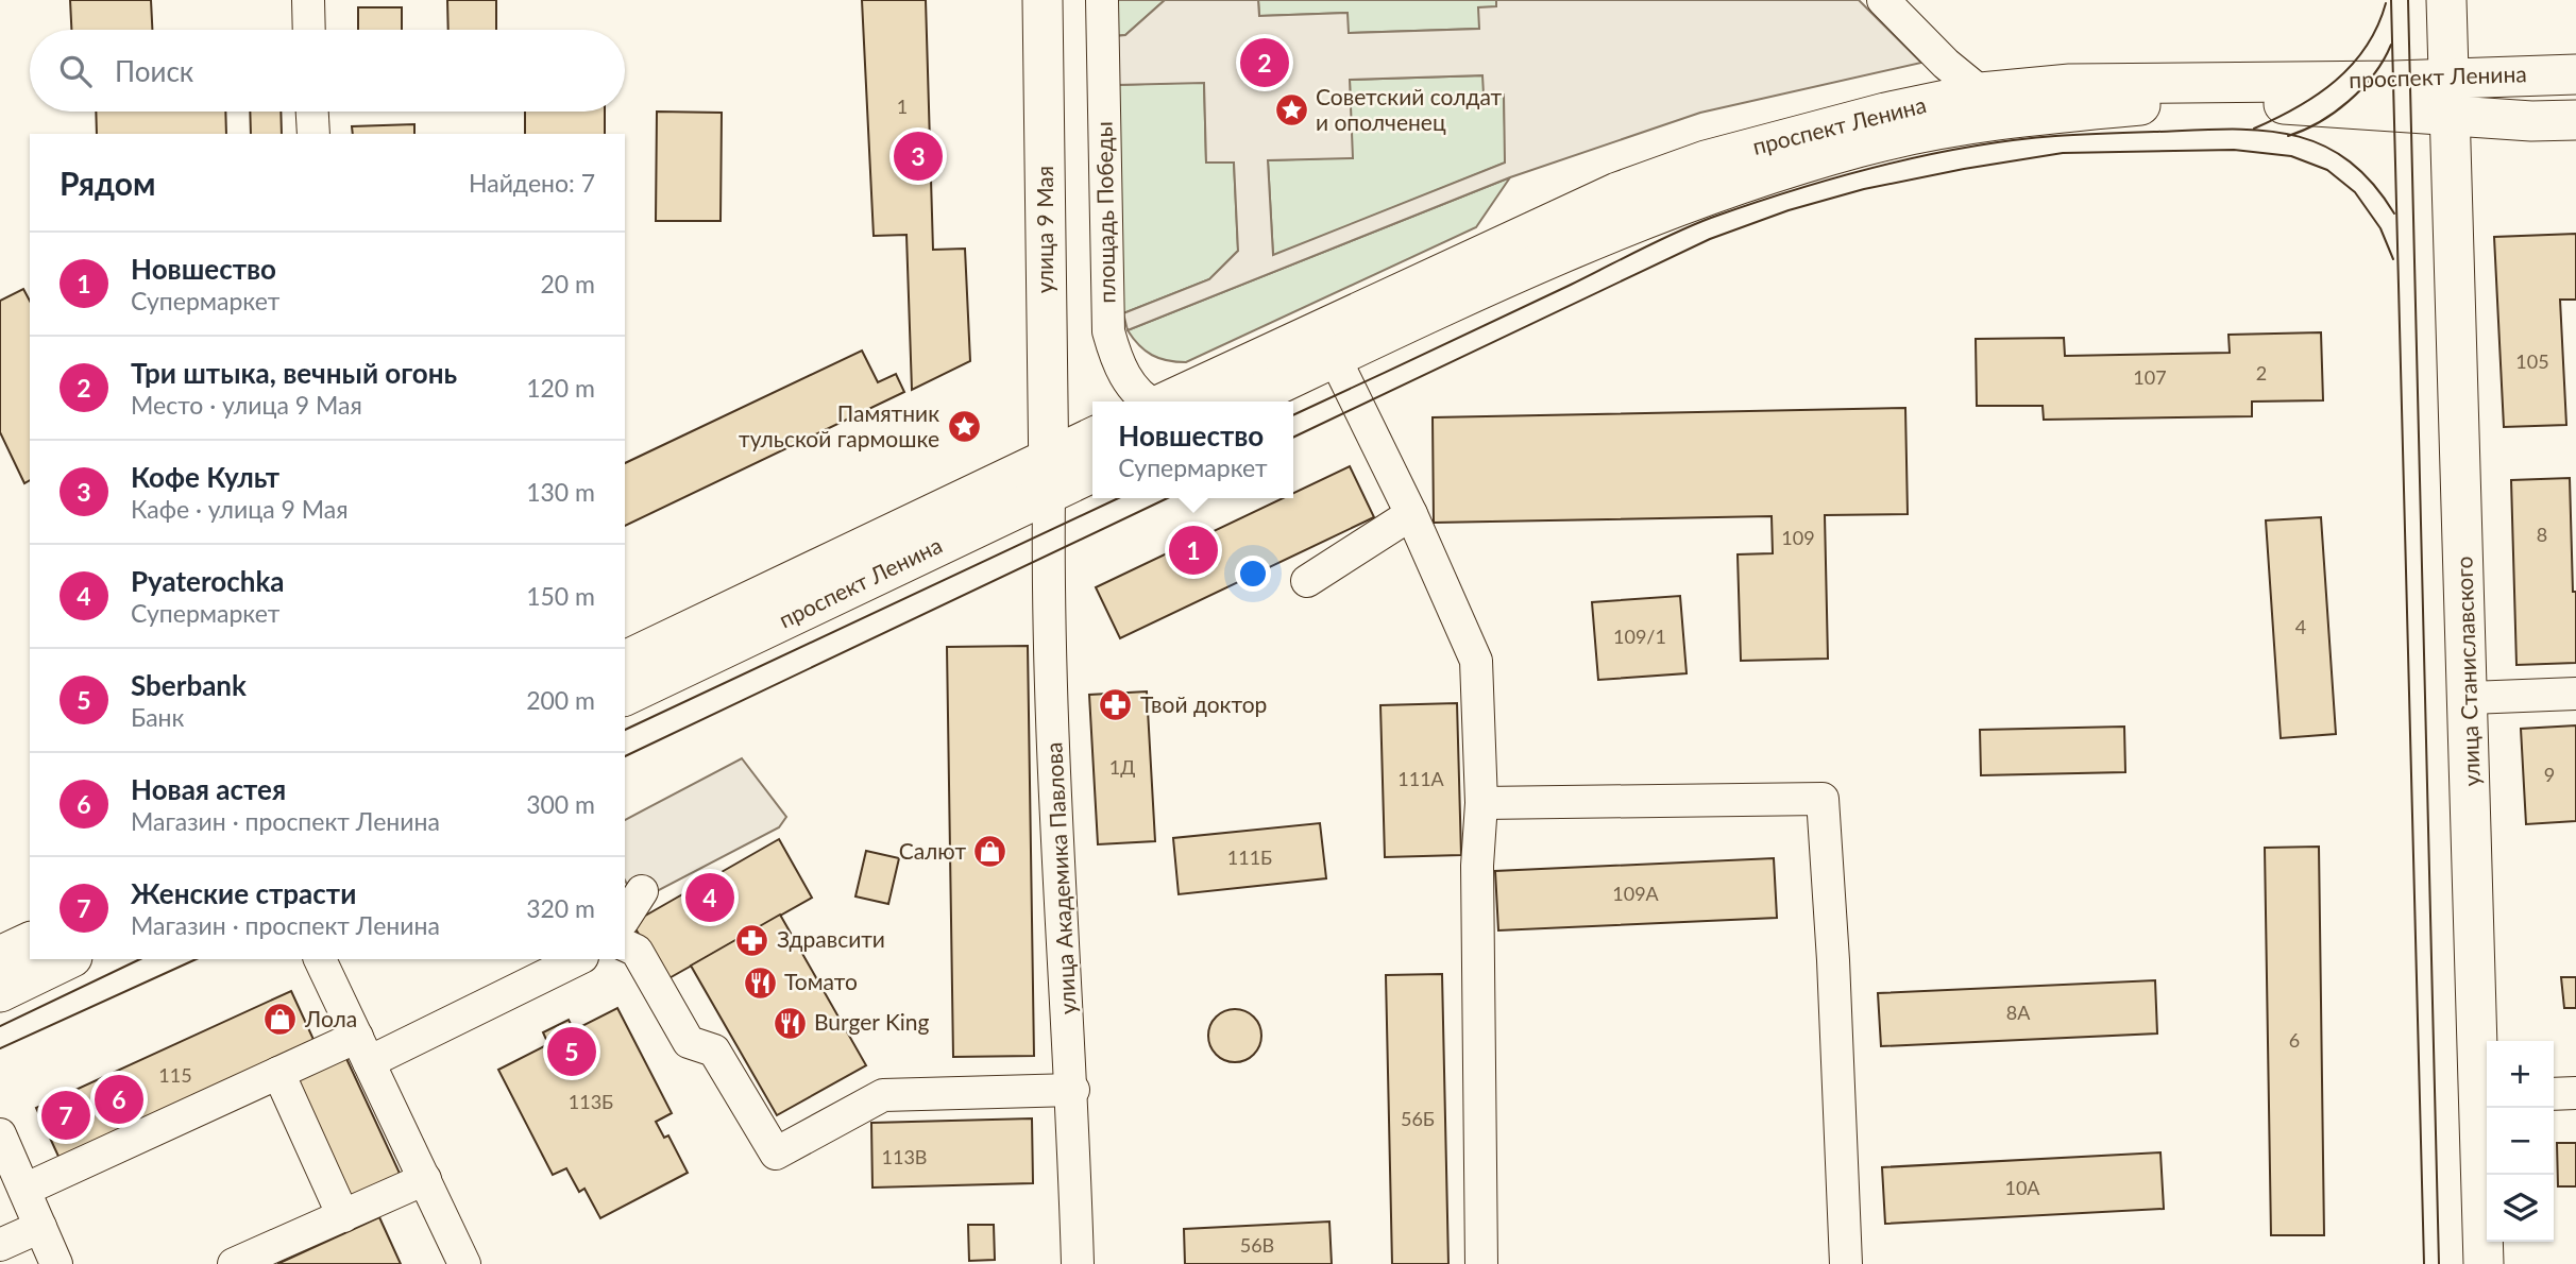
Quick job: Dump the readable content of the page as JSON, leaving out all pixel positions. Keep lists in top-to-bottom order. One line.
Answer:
{"streets":{"main road":["проспект Ленина","улица 9 Мая","улица Станиславского"],"street":["площадь Победы","улица Академика Павлова"]},"crossings":[["проспект Ленина","улица 9 Мая"],["проспект Ленина","улица Станиславского"],["проспект Ленина","улица Академика Павлова"],["улица 9 Мая","улица Академика Павлова"]],"places":{"place":["Советский солдат и ополченец","Памятник тульской гармошке"],"pharmacy":["Твой доктор","Здравсити"],"shop":["Салют","Лола"],"restaurant":["Томато","Burger King"]},"house_numbers":["1","105","2","107","8","109","4","109/1","1Д","9","111А","111Б","109А","8А","6","115","113Б","56Б","113В","10А","56В"],"page":{"search":"Поиск","pins":["2","3","1","4","5","6","7"],"heading":["Рядом","Найдено: 7"],"list":[{"mark":"1","name":"Новшество","note":"Супермаркет","value":"20 m"},{"mark":"2","name":"Три штыка, вечный огонь","note":"Место · улица 9 Мая","value":"120 m"},{"mark":"3","name":"Кофе Культ","note":"Кафе · улица 9 Мая","value":"130 m"},{"mark":"4","name":"Pyaterochka","note":"Супермаркет","value":"150 m"},{"mark":"5","name":"Sberbank","note":"Банк","value":"200 m"},{"mark":"6","name":"Новая астея","note":"Магазин · проспект Ленина","value":"300 m"},{"mark":"7","name":"Женские страсти","note":"Магазин · проспект Ленина","value":"320 m"}],"popup":["Новшество","Супермаркет"],"map_buttons":["+","−"]}}
